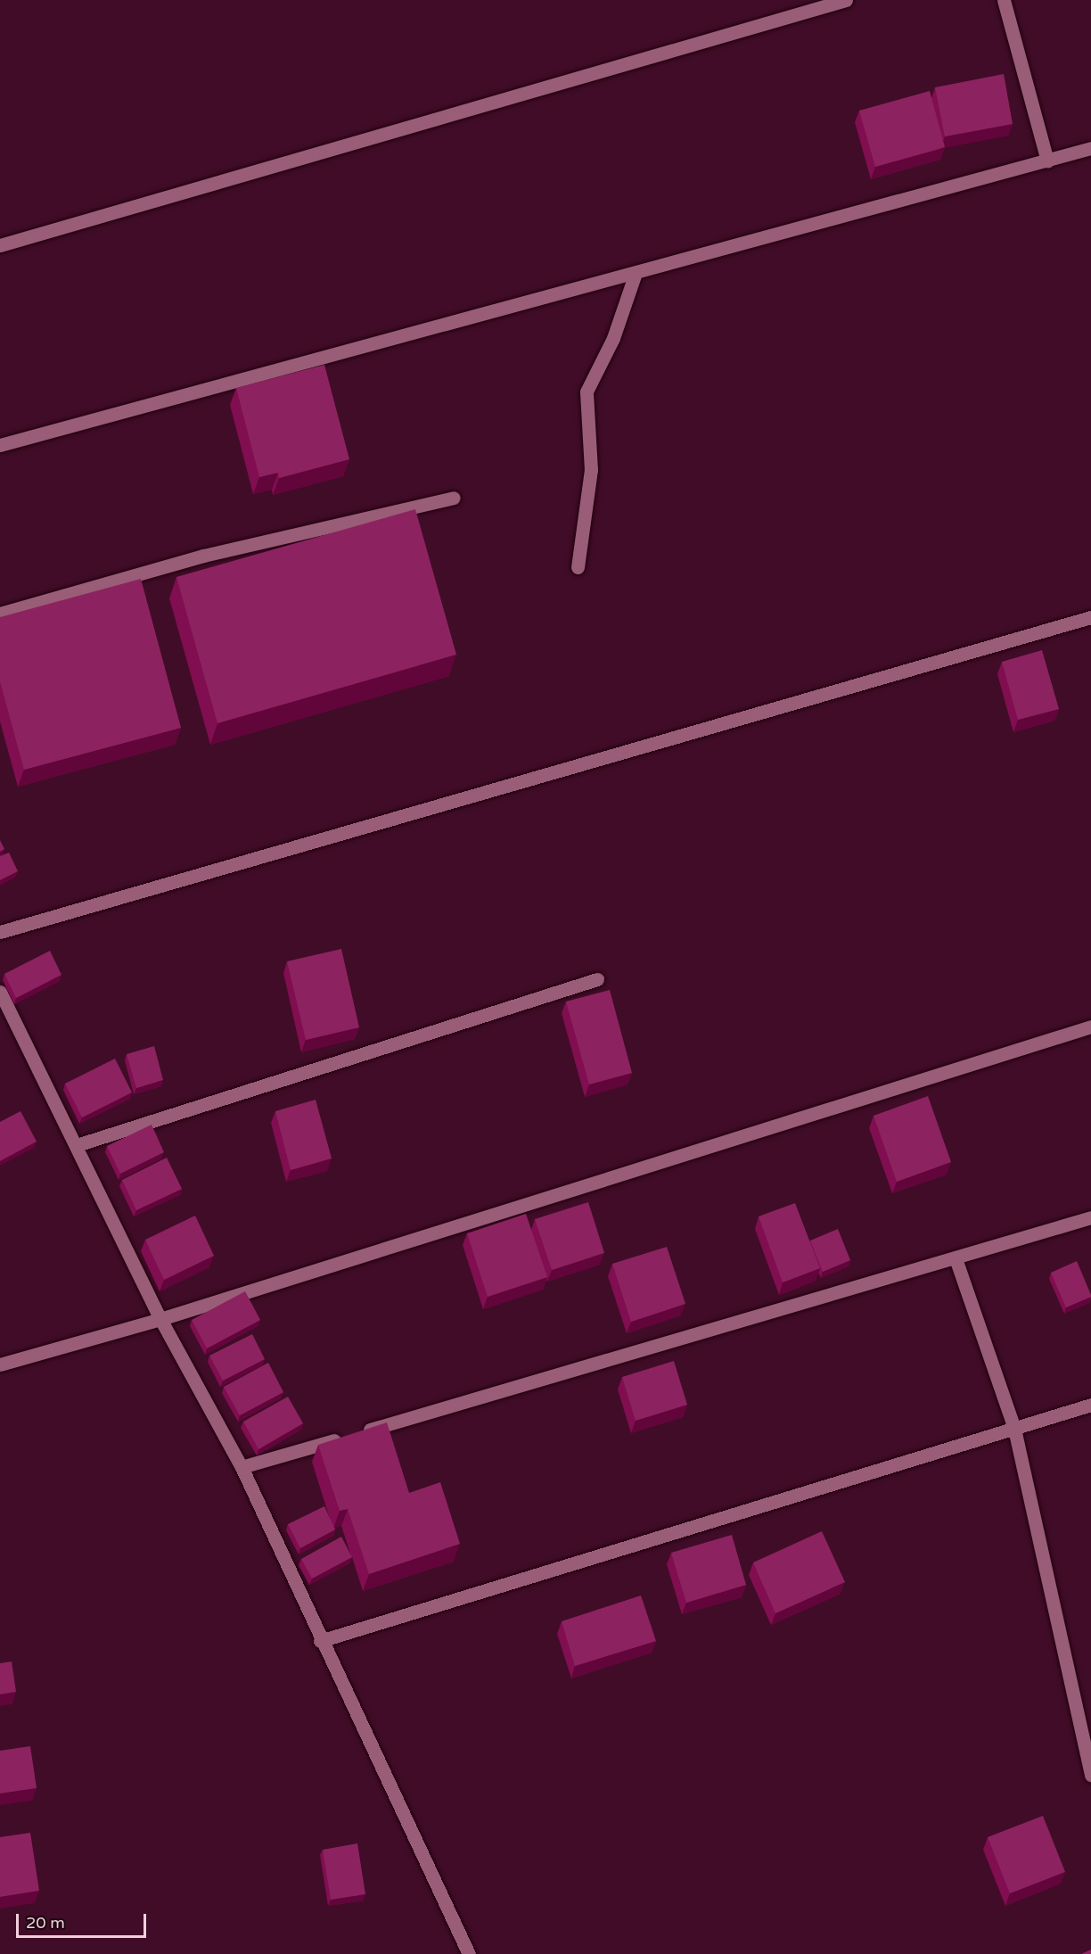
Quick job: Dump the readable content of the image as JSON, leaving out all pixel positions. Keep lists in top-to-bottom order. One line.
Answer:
{"scale_bar":"20 m"}
